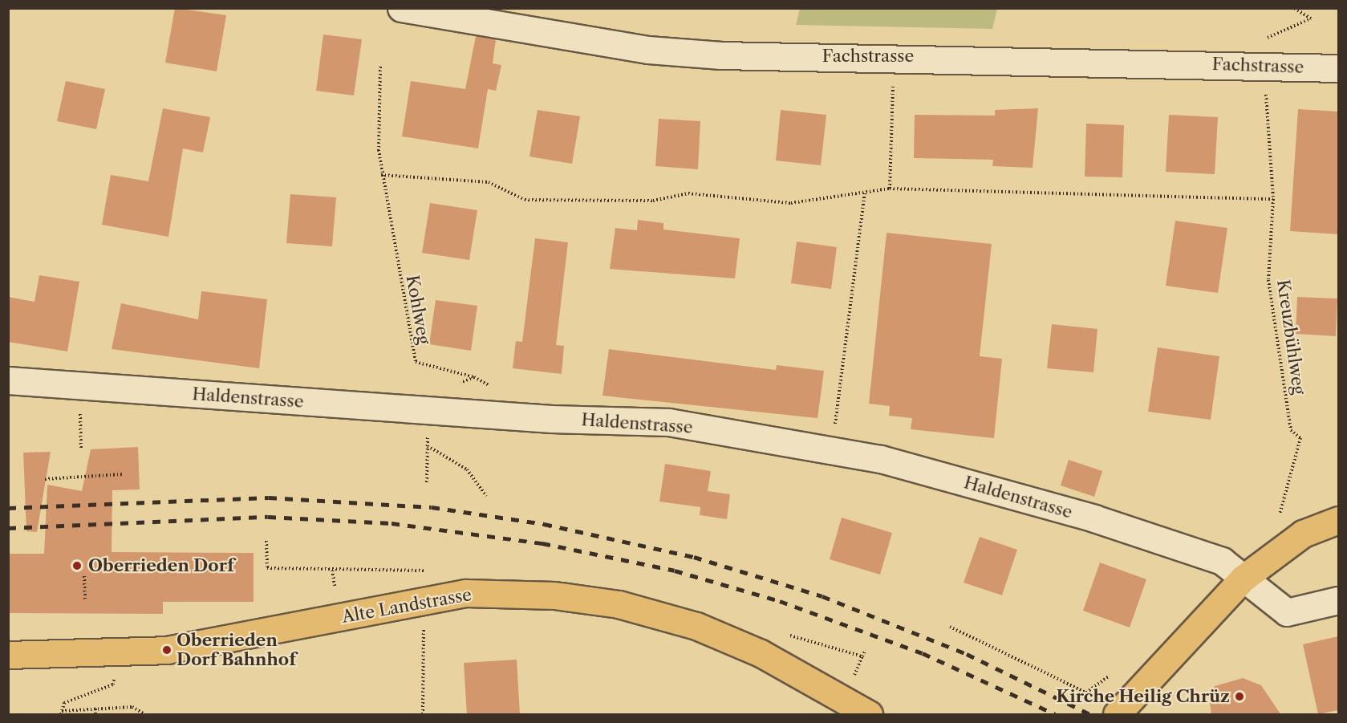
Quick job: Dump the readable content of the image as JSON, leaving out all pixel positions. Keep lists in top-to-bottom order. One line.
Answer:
{"streets":{"main road":["Alte Landstrasse"],"street":["Fachstrasse","Haldenstrasse"],"path":["Kohlweg","Kreuzbühlweg"]},"crossings":[["Kohlweg","Haldenstrasse"]],"places":["Oberrieden Dorf","Oberrieden Dorf Bahnhof","Kirche Heilig Chrüz"]}
